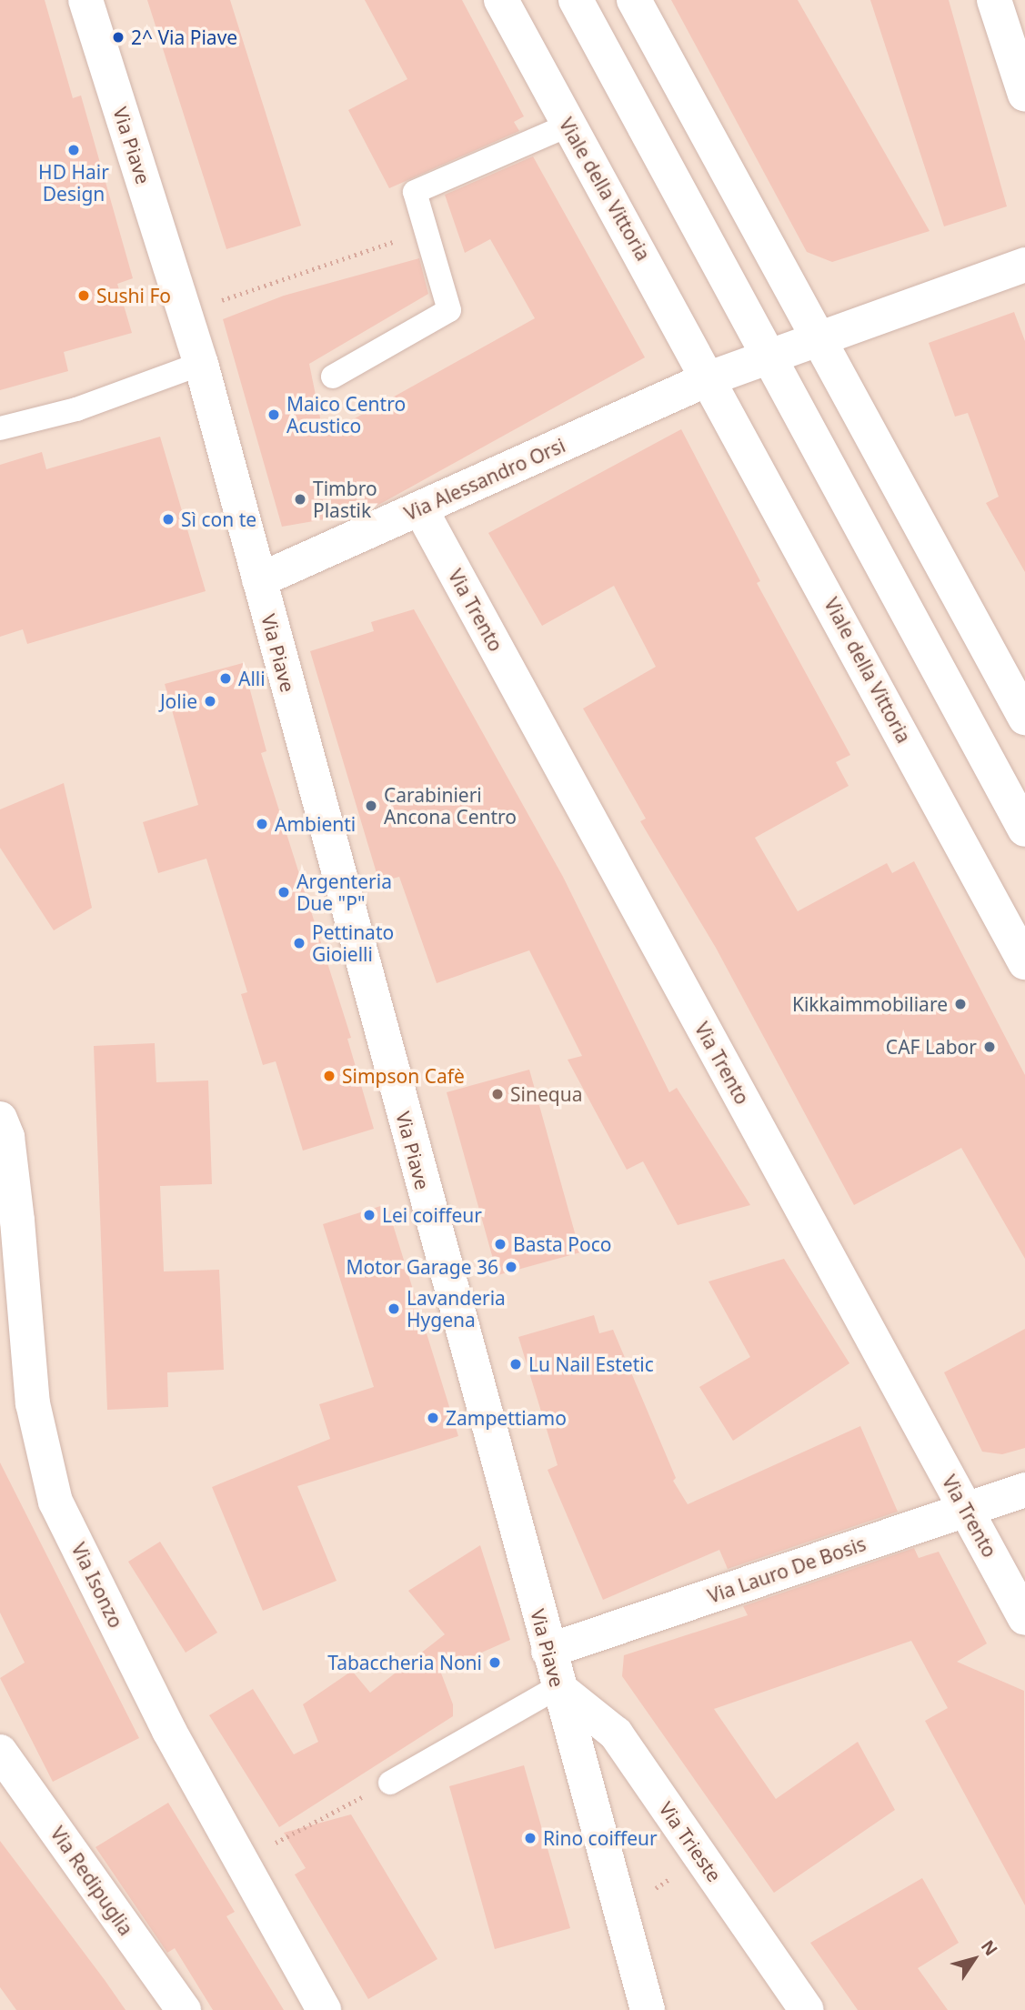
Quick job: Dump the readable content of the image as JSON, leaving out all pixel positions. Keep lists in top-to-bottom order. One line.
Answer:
{"streets":{"street":["Via Piave","Viale della Vittoria","Via Alessandro Orsi","Via Trento","Via Lauro De Bosis","Via Isonzo","Via Trieste","Via Redipuglia"]},"crossings":[["Via Piave","Via Alessandro Orsi"],["Via Piave","Via Lauro De Bosis"],["Via Piave","Via Trieste"],["Viale della Vittoria","Via Alessandro Orsi"],["Via Alessandro Orsi","Via Trento"],["Via Trento","Via Lauro De Bosis"]],"places":["2^ Via Piave","HD Hair Design","Sushi Fo","Maico Centro Acustico","Timbro Plastik","Sì con te","Alli","Jolie","Carabinieri Ancona Centro","Ambienti","Argenteria Due \"P\"","Pettinato Gioielli","Kikkaimmobiliare","CAF Labor","Simpson Cafè","Sinequa","Lei coiffeur","Basta Poco","Motor Garage 36","Lavanderia Hygena","Lu Nail Estetic","Zampettiamo","Tabaccheria Noni","Rino coiffeur"],"north":"top right"}
